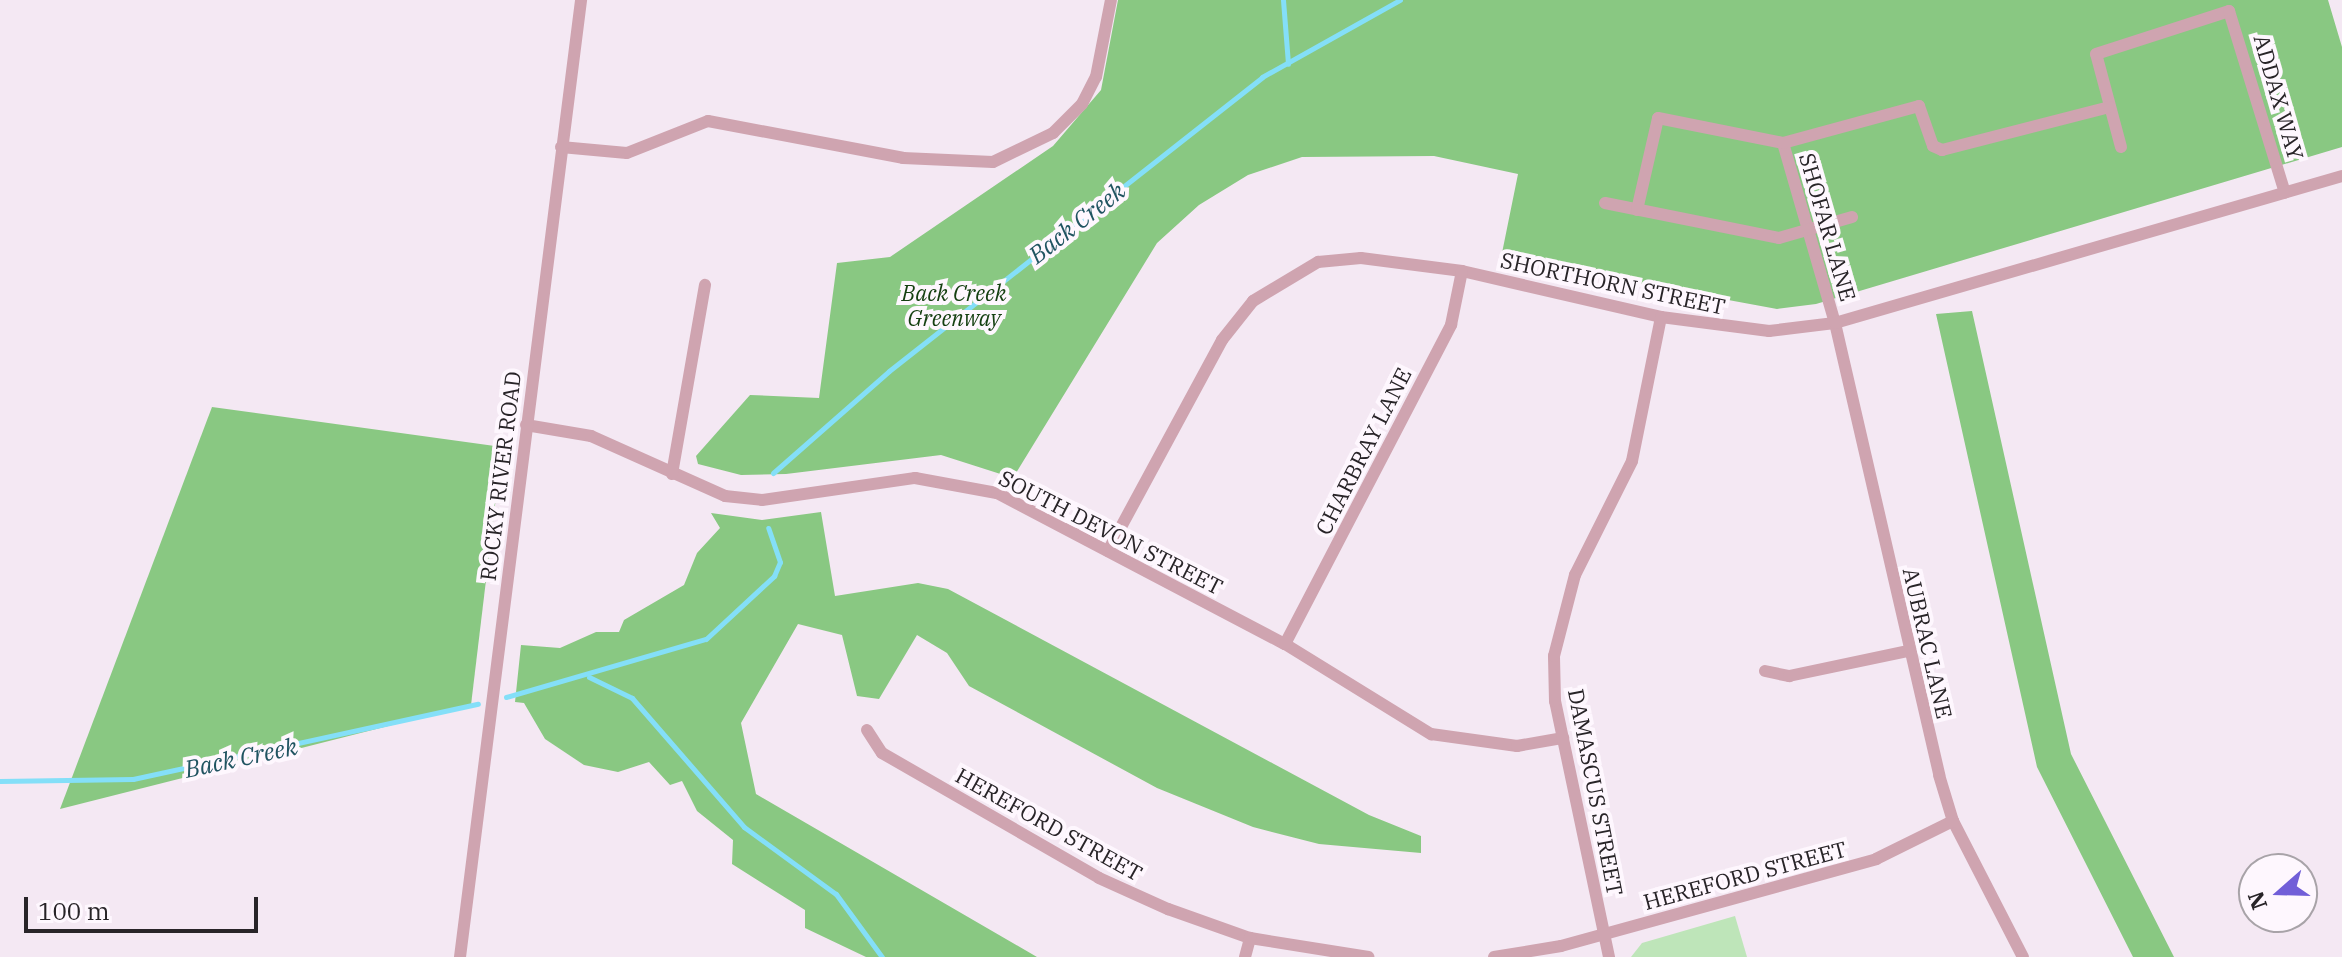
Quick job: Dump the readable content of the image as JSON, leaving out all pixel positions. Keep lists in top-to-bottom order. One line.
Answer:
{"streets":{"street":["ADDAX WAY","SHOFAR LANE","SHORTHORN STREET","CHARBRAY LANE","ROCKY RIVER ROAD","SOUTH DEVON STREET","AUBRAC LANE","DAMASCUS STREET","HEREFORD STREET"]},"crossings":[["ADDAX WAY","SHORTHORN STREET"],["SHOFAR LANE","SHORTHORN STREET"],["SHOFAR LANE","AUBRAC LANE"],["SHORTHORN STREET","CHARBRAY LANE"],["SHORTHORN STREET","SOUTH DEVON STREET"],["SHORTHORN STREET","AUBRAC LANE"],["SHORTHORN STREET","DAMASCUS STREET"],["CHARBRAY LANE","SOUTH DEVON STREET"],["ROCKY RIVER ROAD","SOUTH DEVON STREET"],["SOUTH DEVON STREET","DAMASCUS STREET"],["AUBRAC LANE","HEREFORD STREET"],["DAMASCUS STREET","HEREFORD STREET"]],"water":["Back Creek"],"parks":["Back Creek Greenway"],"scale_bar":"100 m","north":"left"}
